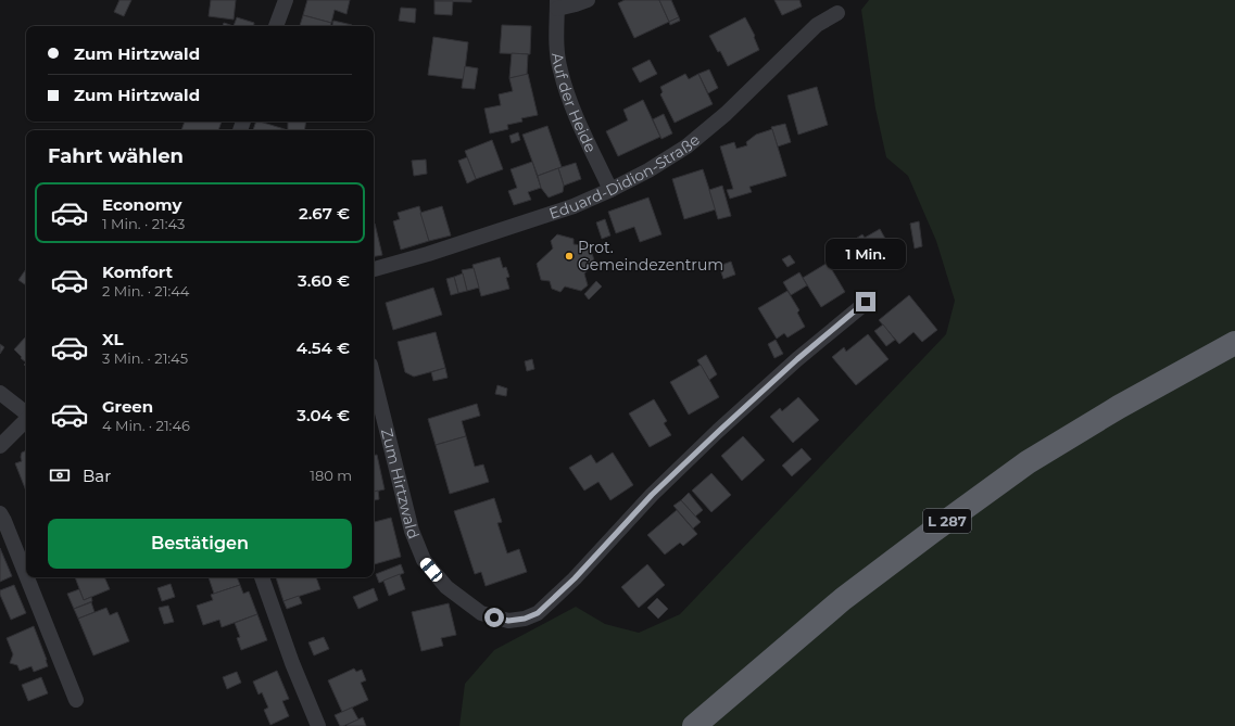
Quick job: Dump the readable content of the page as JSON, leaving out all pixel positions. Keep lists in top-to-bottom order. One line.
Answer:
{"streets":{"highway":["L 287"],"street":["Auf der Heide","Eduard-Didion-Straße","Zum Hirtzwald"]},"crossings":[["Auf der Heide","Eduard-Didion-Straße"]],"places":["Prot. Gemeindezentrum"],"page":{"banner":["Zum Hirtzwald","Zum Hirtzwald"],"heading":"Fahrt wählen","list":[{"name":"Economy","note":"1 Min. · 21:43","value":"2.67 €"},{"name":"Komfort","note":"2 Min. · 21:44","value":"3.60 €"},{"name":"XL","note":"3 Min. · 21:45","value":"4.54 €"},{"name":"Green","note":"4 Min. · 21:46","value":"3.04 €"}],"bubble":"1 Min.","pay":["Bar","180 m"],"buttons":"Bestätigen"}}
